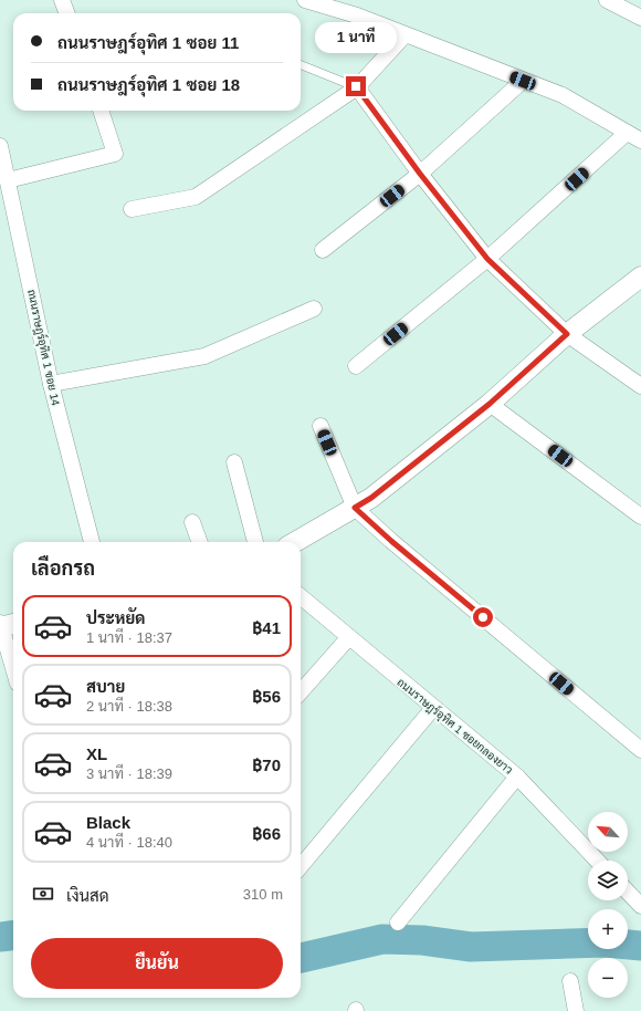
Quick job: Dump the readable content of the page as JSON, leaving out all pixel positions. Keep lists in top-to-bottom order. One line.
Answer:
{"streets":{"street":["ถนนราษฎร์อุทิศ 1 ซอย 14","ถนนราษฎร์อุทิศ 1 ซอยกลองยาว"]},"north":"top left","page":{"banner":["ถนนราษฎร์อุทิศ 1 ซอย 11","ถนนราษฎร์อุทิศ 1 ซอย 18"],"bubble":"1 นาที","heading":"เลือกรถ","list":[{"name":"ประหยัด","note":"1 นาที · 18:37","value":"฿41"},{"name":"สบาย","note":"2 นาที · 18:38","value":"฿56"},{"name":"XL","note":"3 นาที · 18:39","value":"฿70"},{"name":"Black","note":"4 นาที · 18:40","value":"฿66"}],"map_buttons":["+","−"],"pay":["เงินสด","310 m"],"buttons":"ยืนยัน"}}
